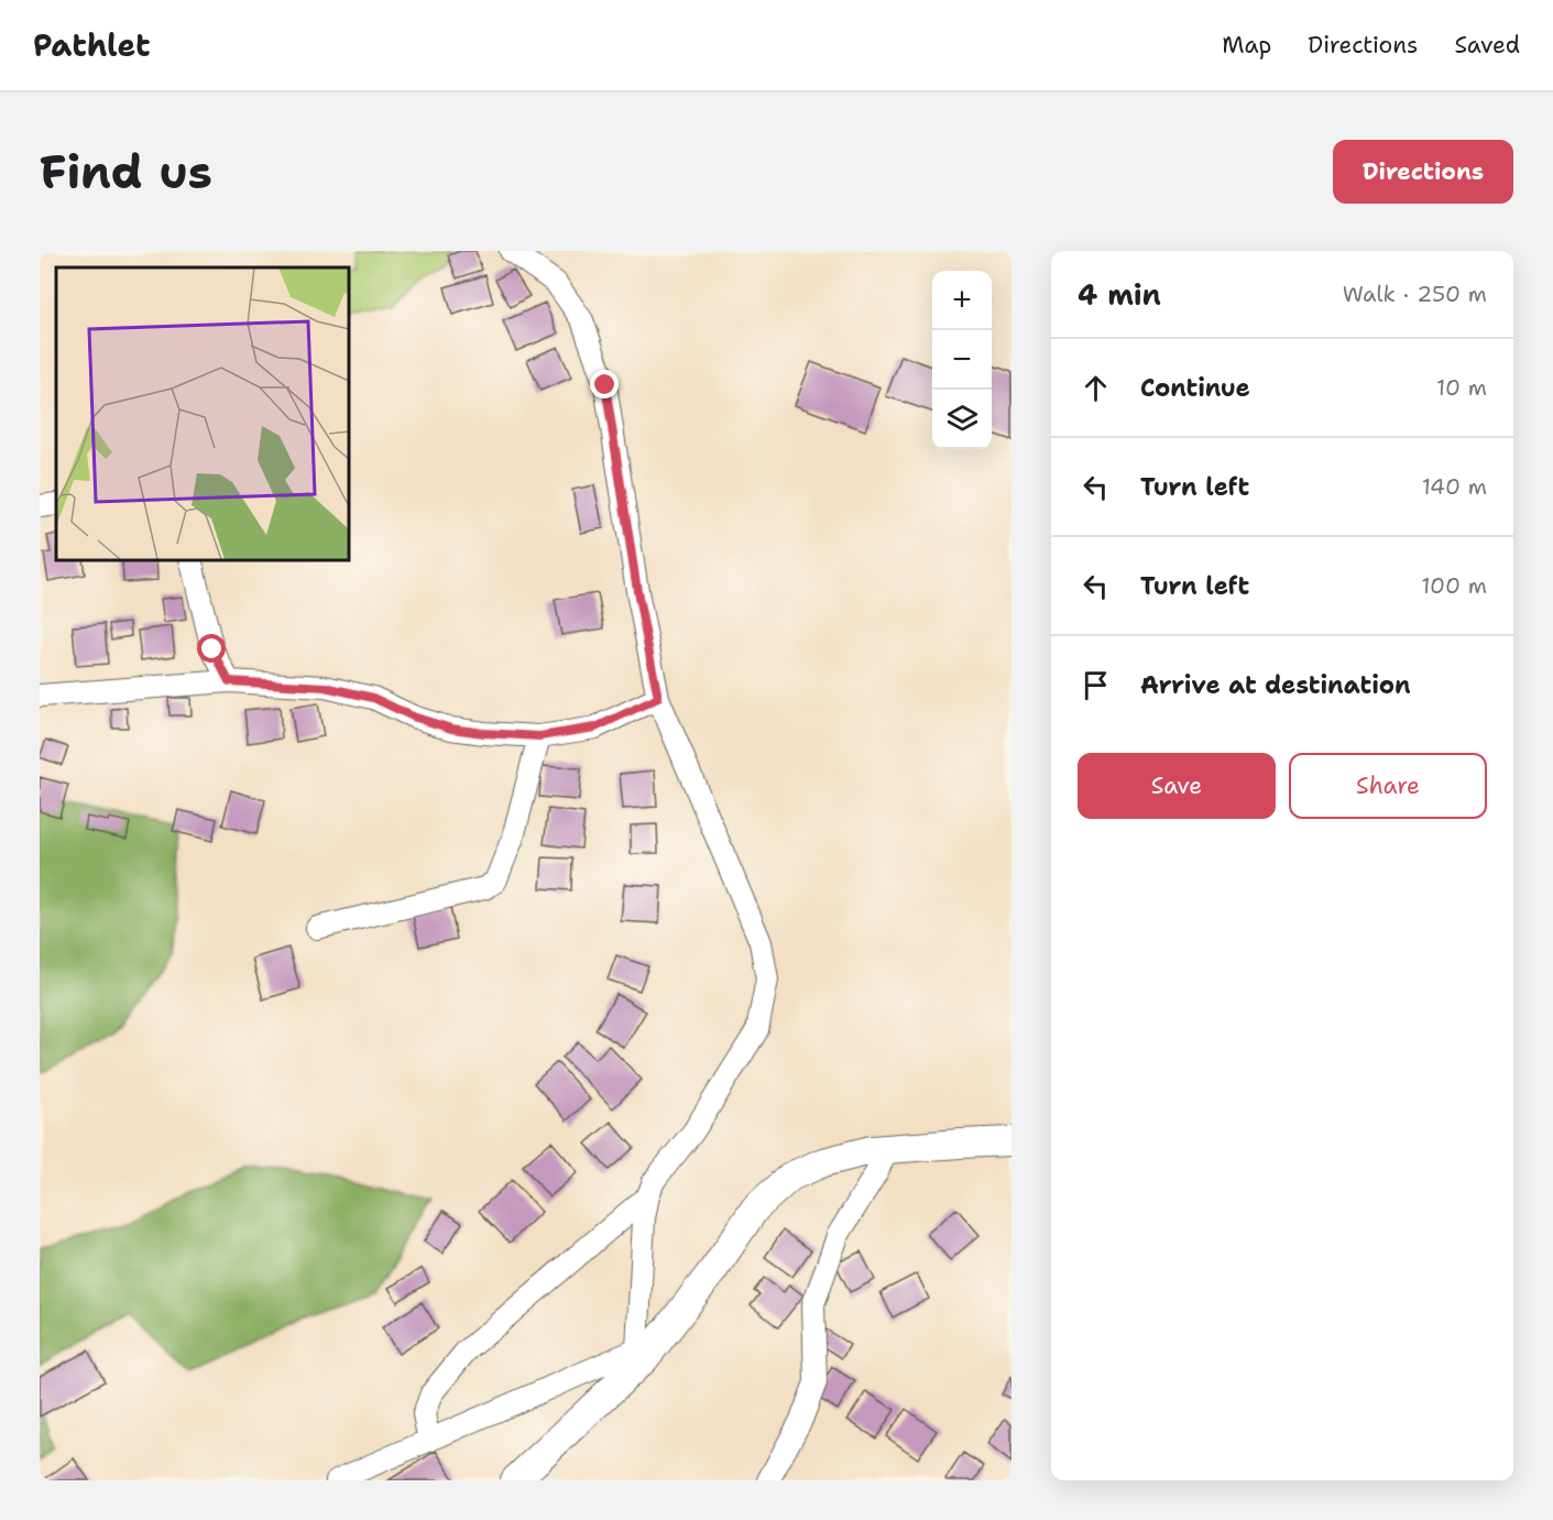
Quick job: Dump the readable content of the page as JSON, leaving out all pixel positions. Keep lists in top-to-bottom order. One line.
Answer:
{"page":{"header":"Pathlet","nav":["Map","Directions","Saved"],"buttons":["Directions",["Save","Share"]],"title":"Find us","heading":["4 min","Walk · 250 m"],"map_buttons":["+","−"],"list":[["Continue","10 m"],["Turn left","140 m"],["Turn left","100 m"],"Arrive at destination"]}}
